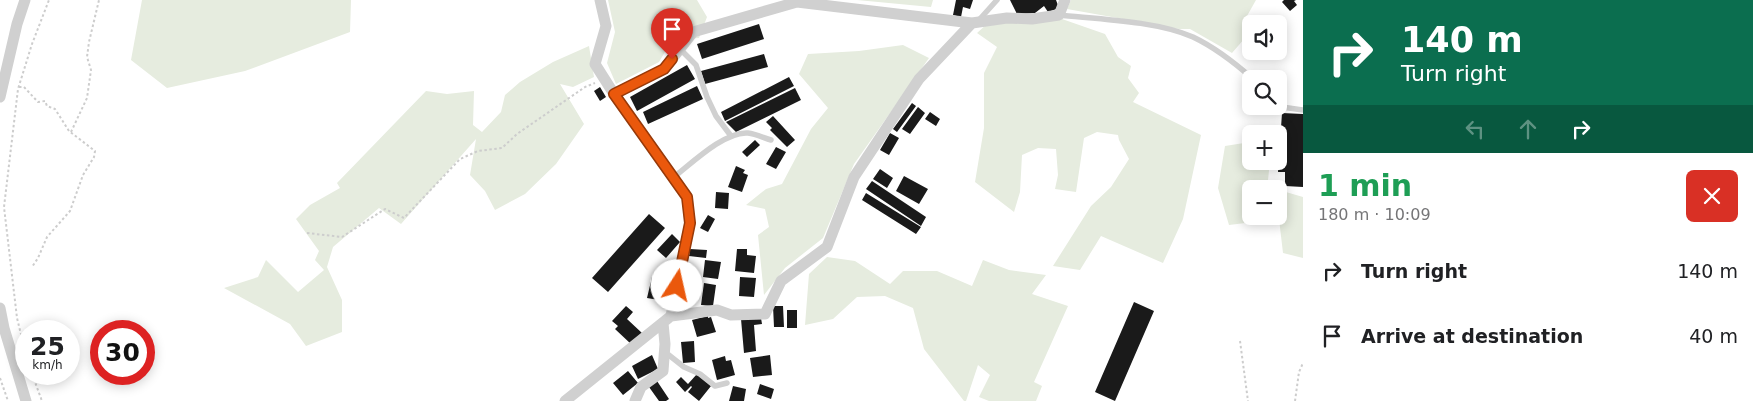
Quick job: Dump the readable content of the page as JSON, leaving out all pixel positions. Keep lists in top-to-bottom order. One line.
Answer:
{"page":{"turn":["140 m","Turn right"],"map_buttons":["+","−"],"heading":["1 min","180 m · 10:09"],"list":[{"name":"Turn right","value":"140 m"},{"name":"Arrive at destination","value":"40 m"}],"speed":"25 km/h","limit":"30"}}
